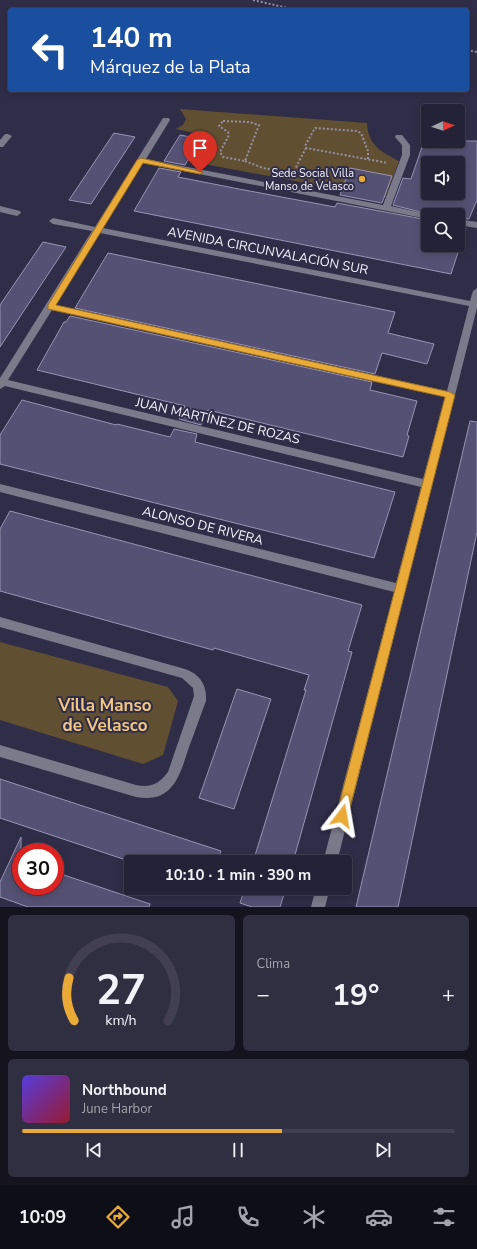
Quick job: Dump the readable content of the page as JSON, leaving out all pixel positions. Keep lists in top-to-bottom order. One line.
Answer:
{"streets":{"street":["AVENIDA CIRCUNVALACIÓN SUR","JUAN MARTÍNEZ DE ROZAS","ALONSO DE RIVERA"]},"districts":["Villa Manso de Velasco"],"places":["Sede Social Villa Manso de Velasco"],"north":"right","page":{"turn":["140 m","Márquez de la Plata"],"limit":"30","trip":"10:10 · 1 min · 390 m","tile":"Clima","heat":["−","19°","+"],"song":["Northbound","June Harbor"],"tabs":"10:09","gauge":["27","km/h"]}}
